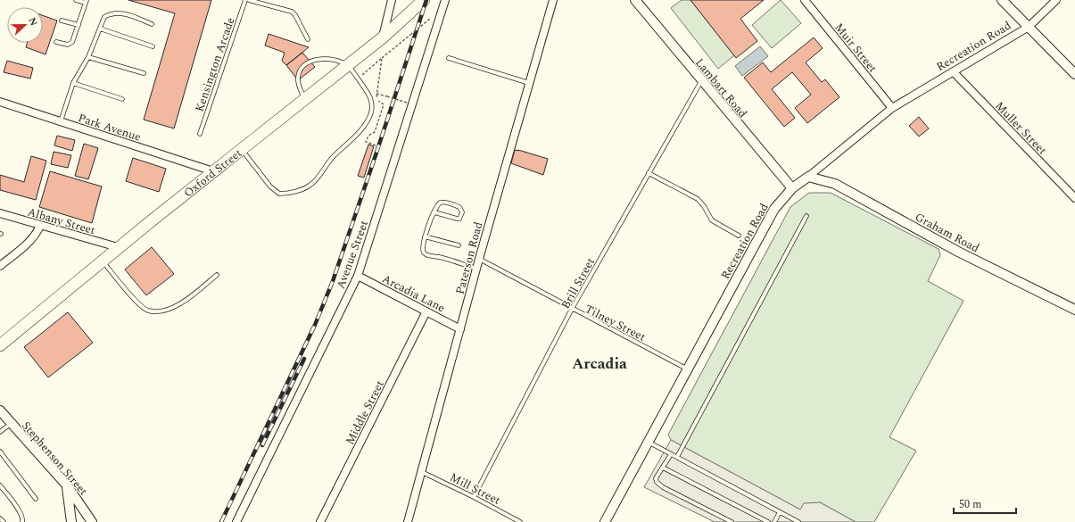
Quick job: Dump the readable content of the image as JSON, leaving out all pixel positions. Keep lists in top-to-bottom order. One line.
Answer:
{"streets":{"main road":["Oxford Street"],"street":["Recreation Road","Muir Street","Lambart Road","Park Avenue","Muller Street","Albany Street","Graham Road","Avenue Street","Paterson Road","Arcadia Lane","Middle Street","Stephenson Street"],"lane":["Kensington Arcade","Brill Street","Tilney Street","Mill Street"]},"crossings":[["Recreation Road","Muir Street"],["Recreation Road","Lambart Road"],["Recreation Road","Muller Street"],["Recreation Road","Graham Road"],["Recreation Road","Tilney Street"],["Lambart Road","Brill Street"],["Park Avenue","Oxford Street"],["Oxford Street","Albany Street"],["Avenue Street","Arcadia Lane"],["Paterson Road","Arcadia Lane"],["Paterson Road","Tilney Street"],["Paterson Road","Mill Street"],["Brill Street","Tilney Street"],["Brill Street","Mill Street"],["Arcadia Lane","Middle Street"]],"districts":["Arcadia"],"scale_bar":"50 m","north":"right"}
